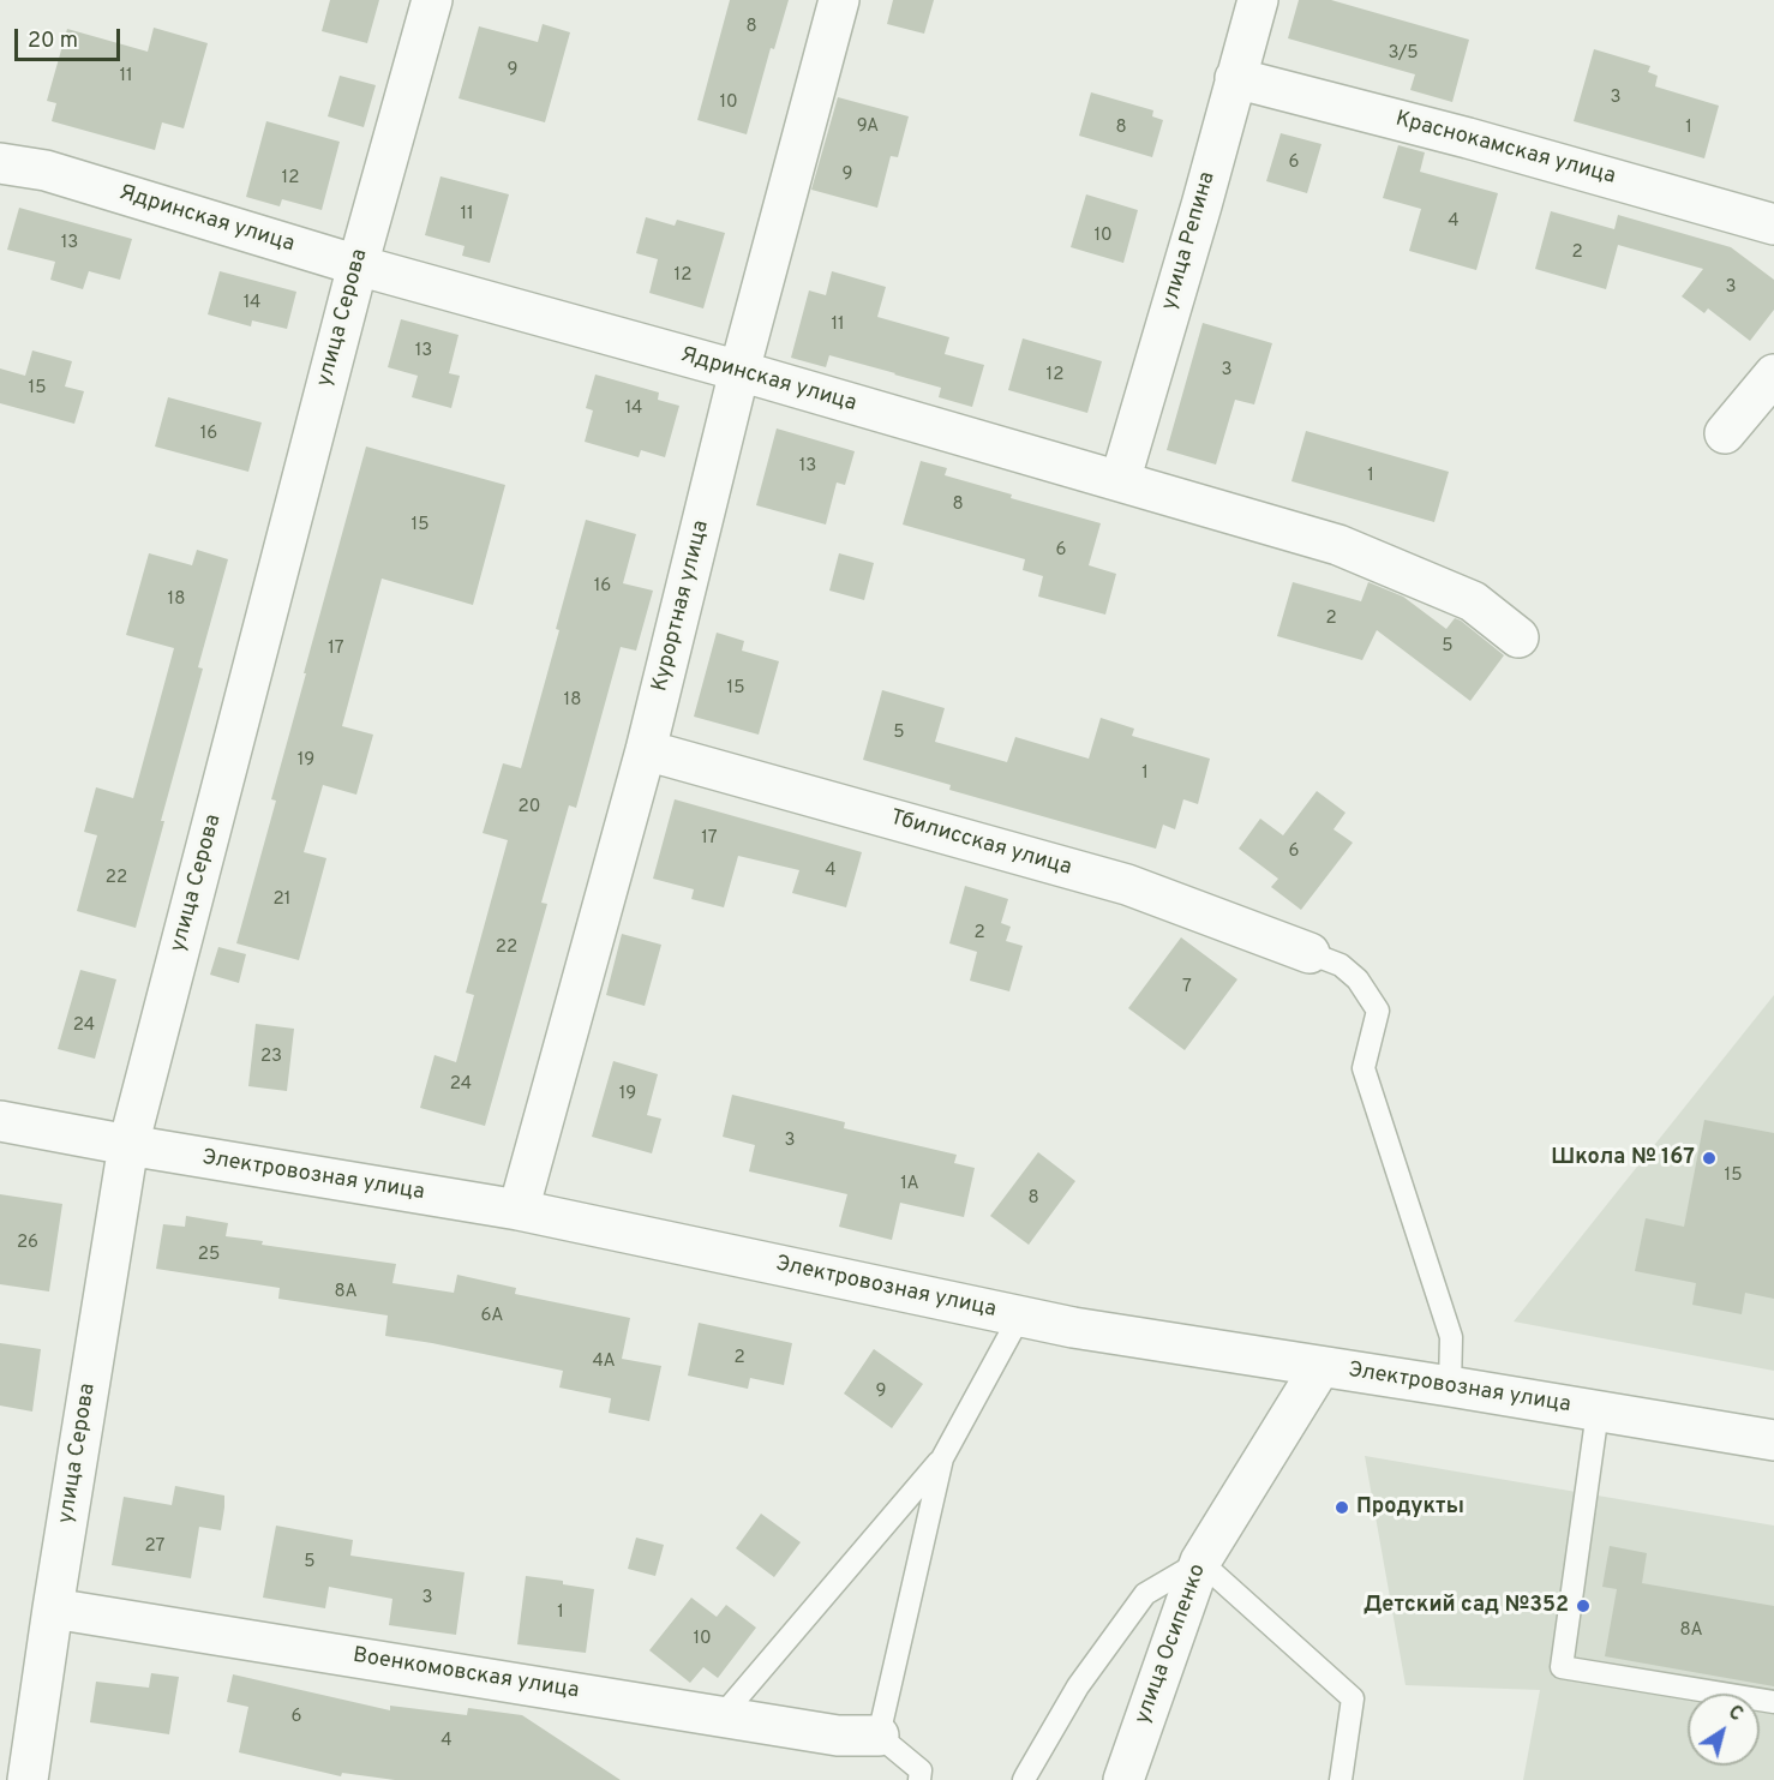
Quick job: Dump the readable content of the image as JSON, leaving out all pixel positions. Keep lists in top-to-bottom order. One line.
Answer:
{"streets":{"street":["Краснокамская улица","Ядринская улица","улица Репина","улица Серова","Курортная улица","Тбилисская улица","Электровозная улица","улица Осипенко","Военкомовская улица"]},"crossings":[["Краснокамская улица","улица Репина"],["Ядринская улица","улица Репина"],["Ядринская улица","улица Серова"],["Ядринская улица","Курортная улица"],["улица Серова","Электровозная улица"],["улица Серова","Военкомовская улица"],["Курортная улица","Тбилисская улица"],["Курортная улица","Электровозная улица"],["Электровозная улица","улица Осипенко"]],"places":["Школа № 167","Продукты","Детский сад №352"],"house_numbers":["8","3/5","9","11","3","10","9А","8","1","6","9","12","11","4","10","13","2","12","3","14","11","13","3","12","15","14","16","13","1","8","15","6","16","18","2","5","17","15","18","5","19","1","20","17","6","4","22","21","2","22","7","24","23","24","19","3","15","1А","8","26","25","8А","6А","2","4А","9","27","5","3","1","8А","10","6","4"],"scale_bar":"20 m","north":"top right"}
